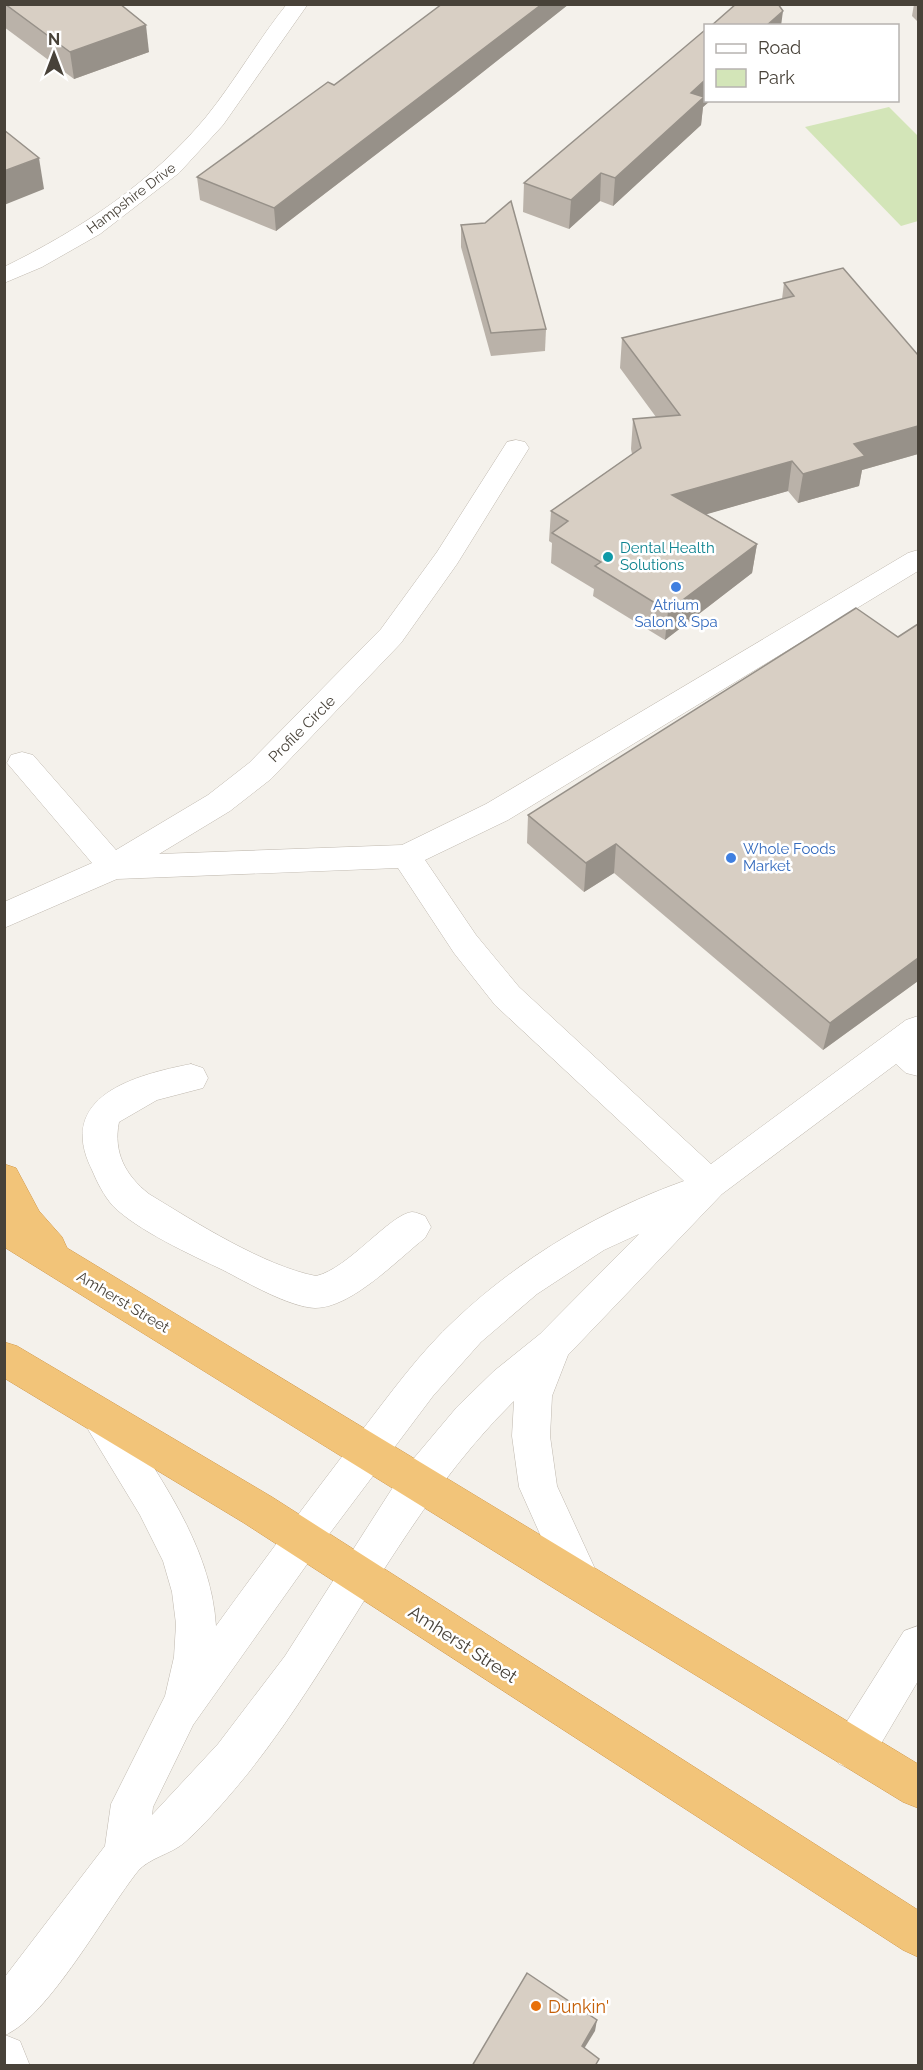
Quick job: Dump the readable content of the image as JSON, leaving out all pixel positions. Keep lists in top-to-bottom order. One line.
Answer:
{"streets":{"highway":["Amherst Street"],"street":["Hampshire Drive","Profile Circle"]},"places":["Dental Health Solutions","Atrium Salon & Spa","Whole Foods Market","Dunkin'"],"legend":["Road","Park"],"north":"top"}
